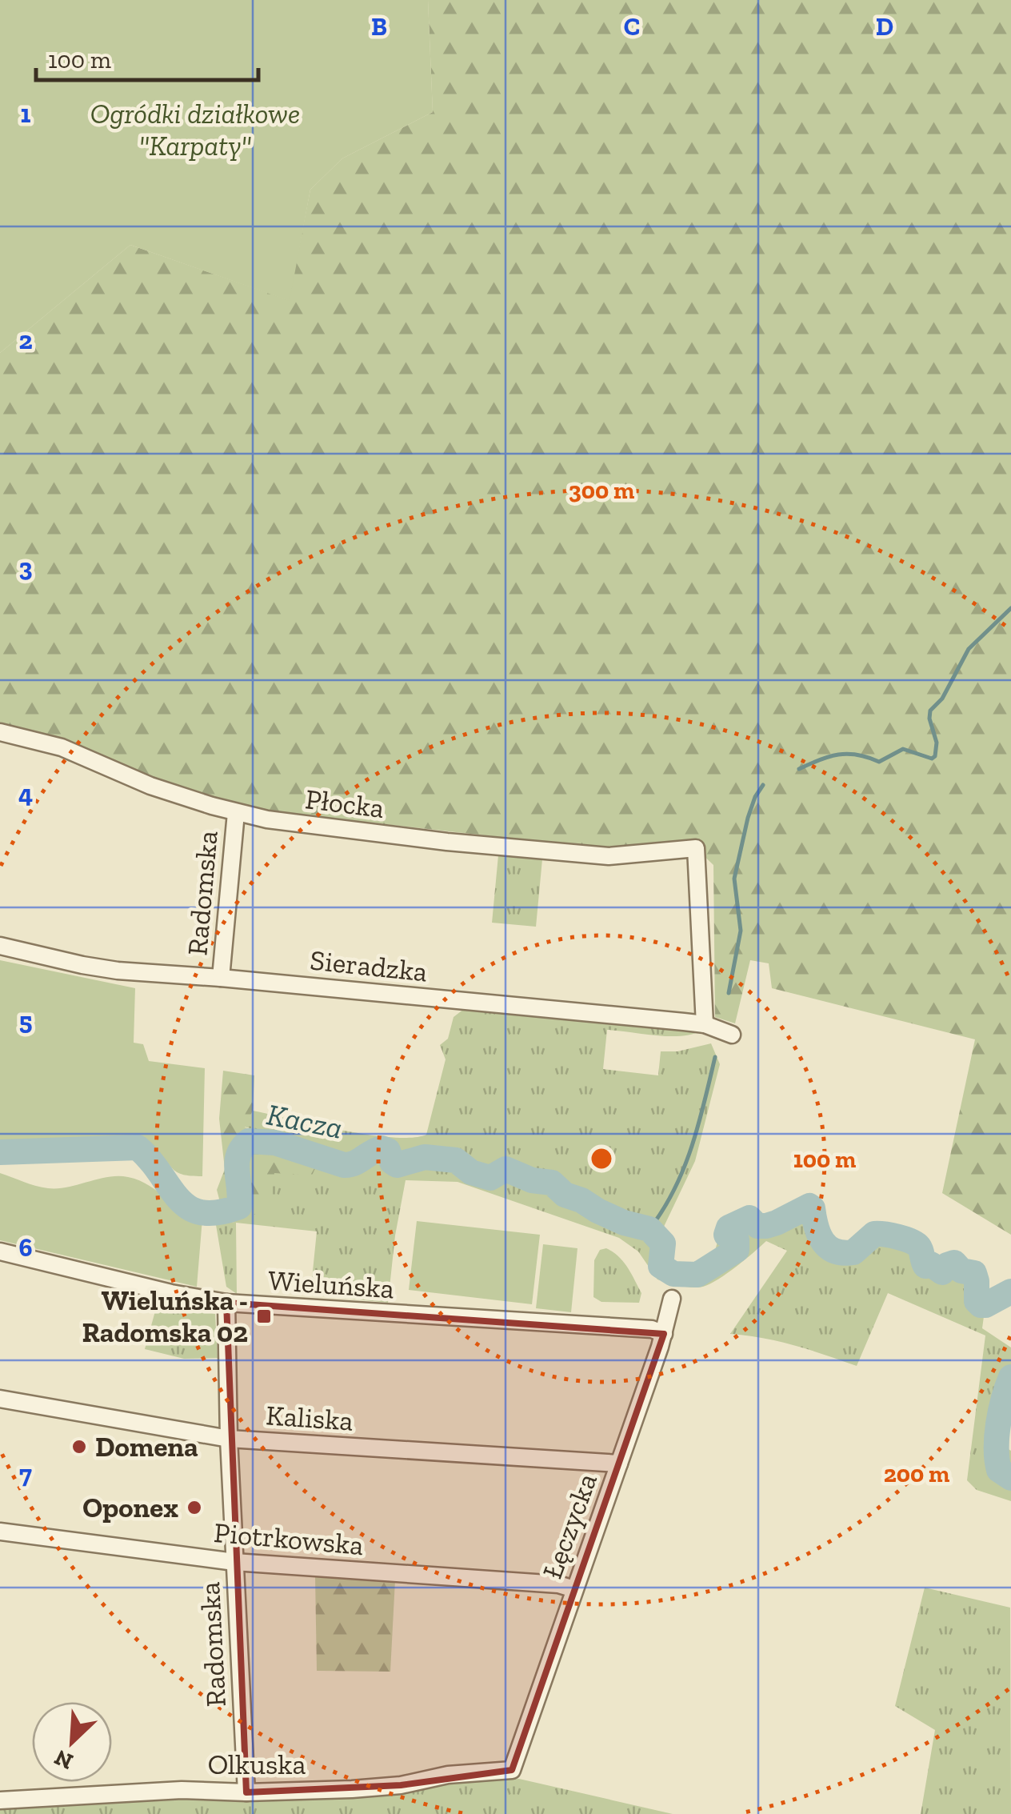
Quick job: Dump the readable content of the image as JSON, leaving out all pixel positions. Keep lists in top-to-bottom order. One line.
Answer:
{"streets":{"street":["Płocka","Radomska","Sieradzka","Wieluńska","Kaliska","Łęczycka","Piotrkowska","Olkuska"]},"crossings":[["Płocka","Radomska"],["Płocka","Sieradzka"],["Radomska","Sieradzka"],["Radomska","Wieluńska"],["Radomska","Kaliska"],["Radomska","Piotrkowska"],["Radomska","Olkuska"],["Wieluńska","Łęczycka"],["Kaliska","Łęczycka"],["Łęczycka","Piotrkowska"],["Łęczycka","Olkuska"]],"water":["Kacza"],"parks":["Ogródki działkowe \"Karpaty\""],"places":{"transit":["Wieluńska - Radomska 02"],"other":["Domena","Oponex"]},"scale_bar":"100 m","north":"bottom left","grid":{"columns":["B","C","D"],"rows":["1","2","3","4","5","6","7"]},"rings":["300 m","100 m","200 m"]}
